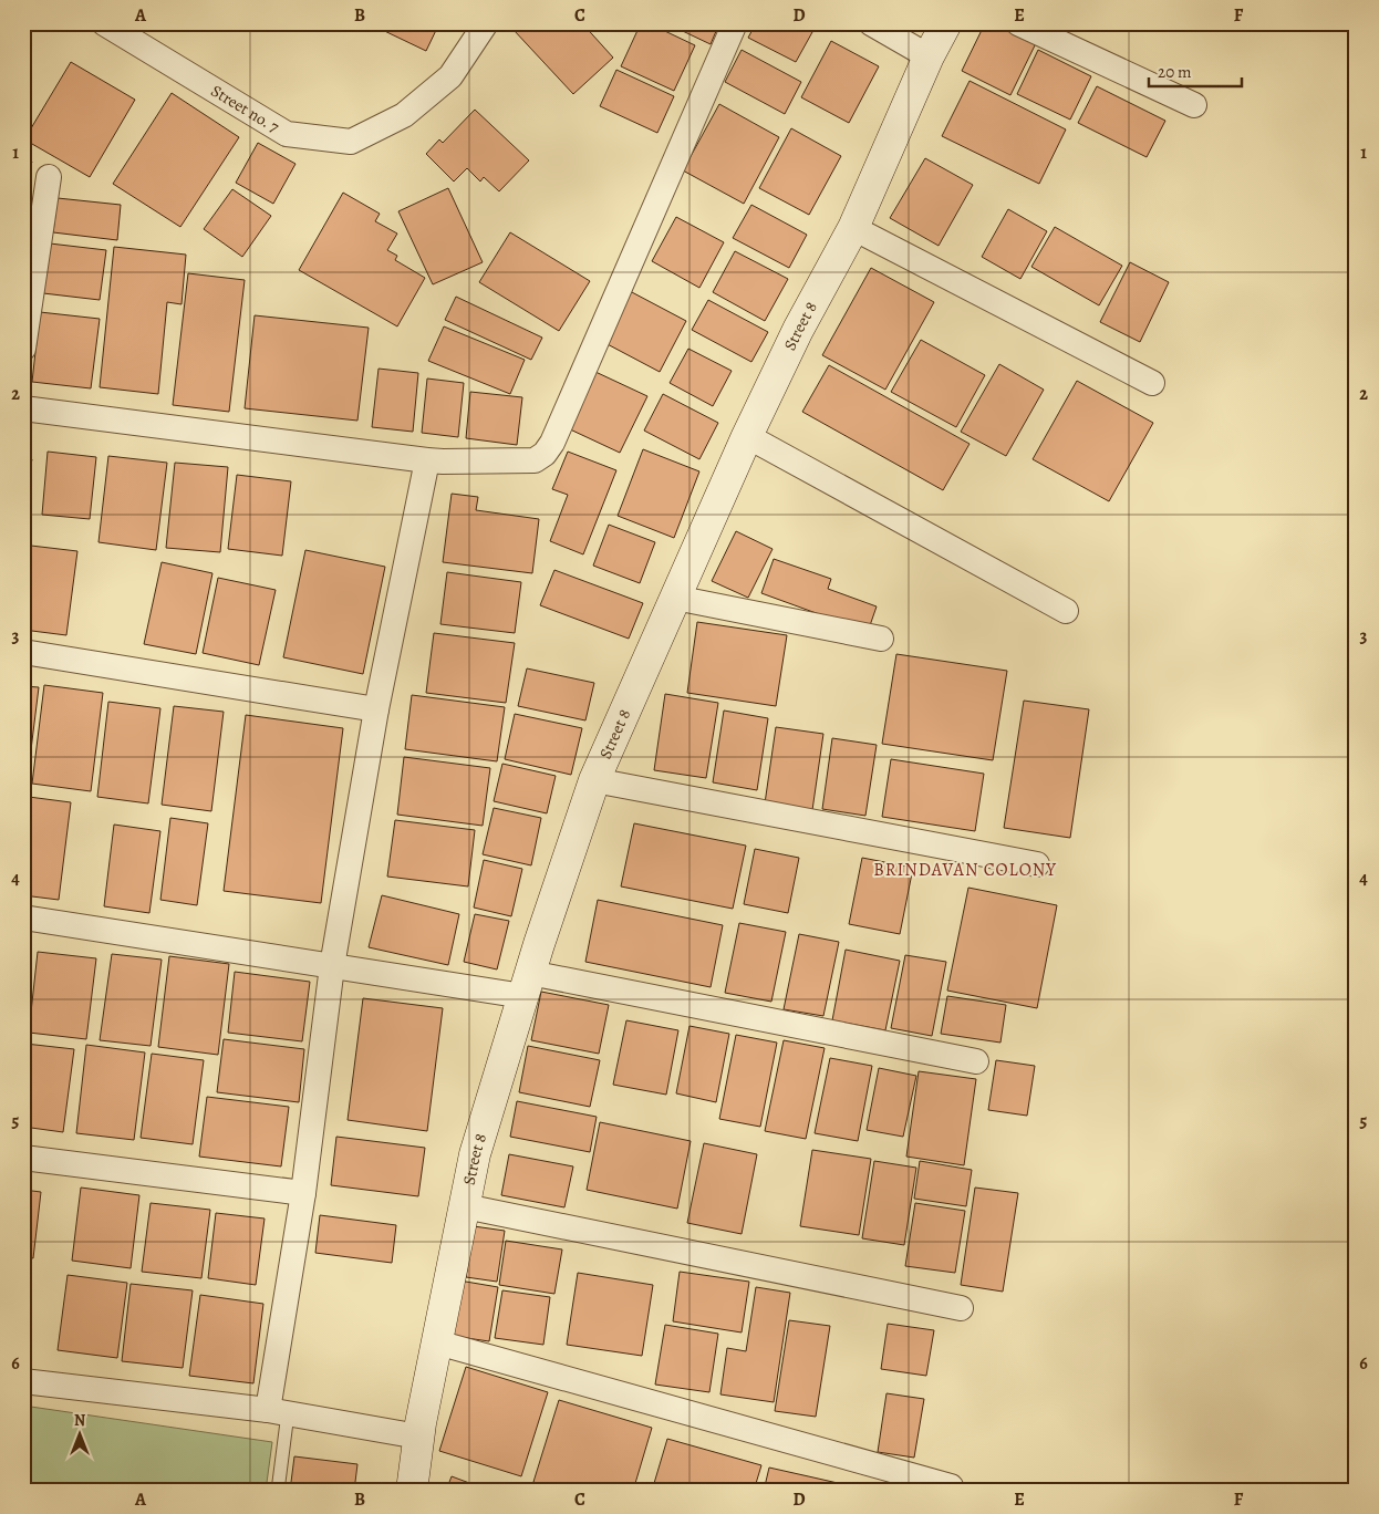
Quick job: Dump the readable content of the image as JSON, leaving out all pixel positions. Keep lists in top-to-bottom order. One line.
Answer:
{"streets":{"street":["Street no. 7","Street 8"]},"districts":["BRINDAVAN COLONY"],"scale_bar":"20 m","north":"top","grid":{"columns":["A","B","C","D","E","F"],"rows":["1","2","3","4","5","6"]}}
